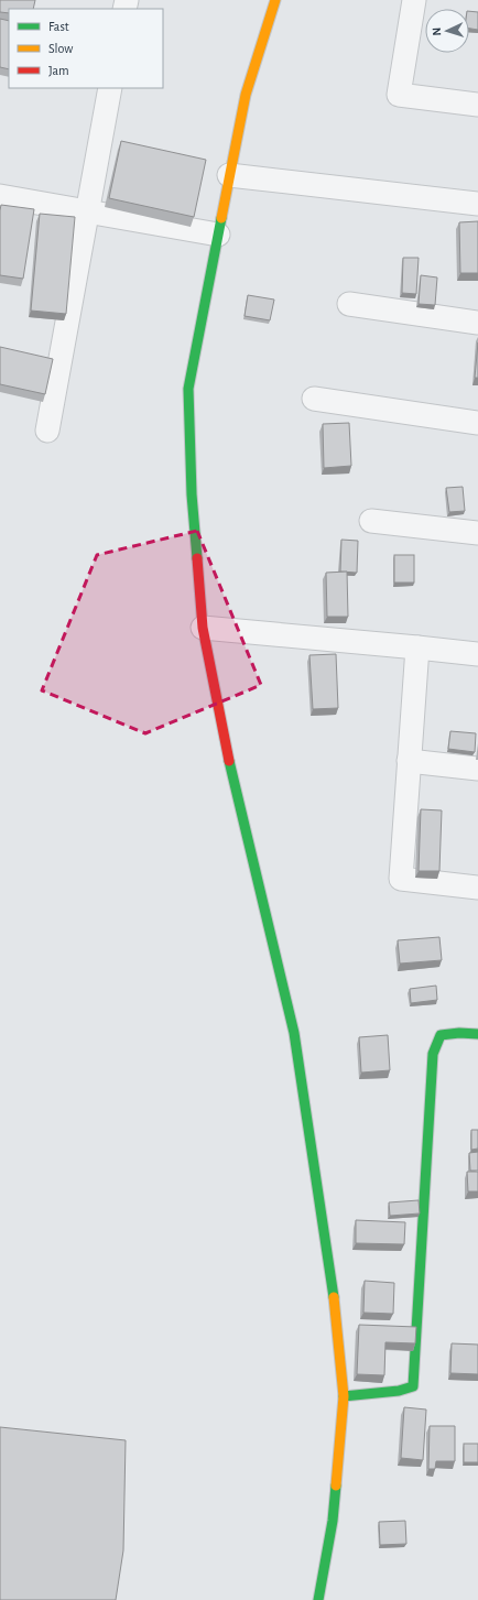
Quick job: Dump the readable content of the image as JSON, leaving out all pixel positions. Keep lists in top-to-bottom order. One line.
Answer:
{"legend":["Fast","Slow","Jam"],"north":"left"}
